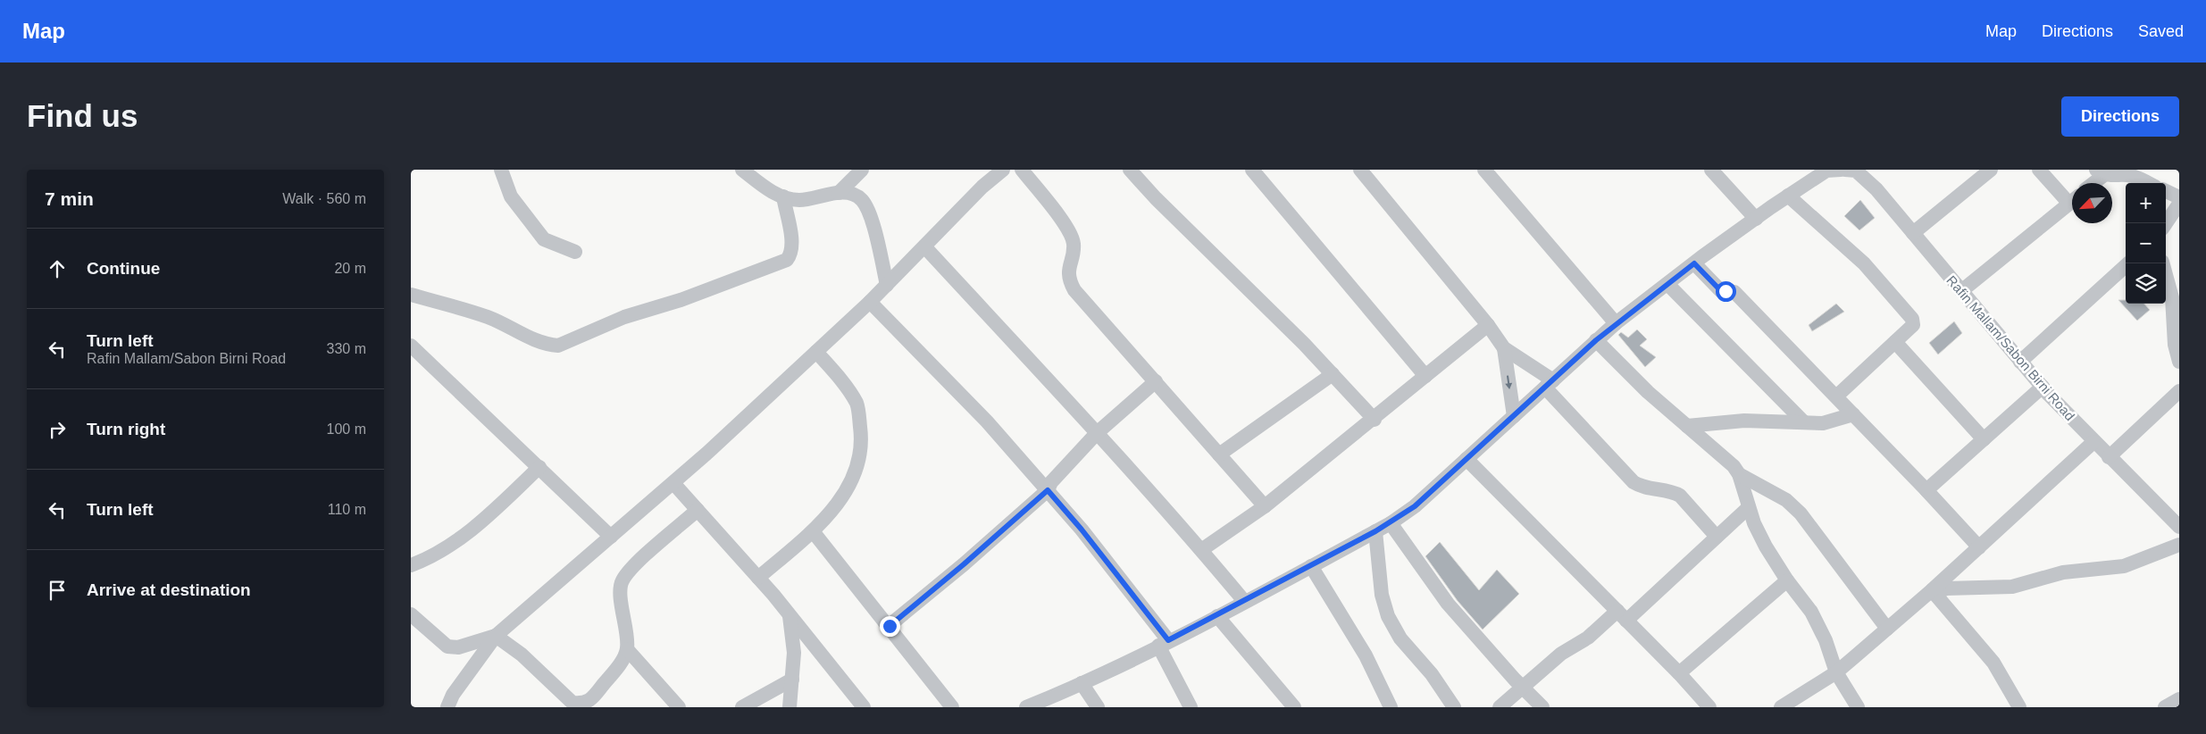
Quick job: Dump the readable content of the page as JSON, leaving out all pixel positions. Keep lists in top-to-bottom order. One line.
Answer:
{"streets":{"street":["Rafin Mallam/Sabon Birni Road"]},"north":"bottom left","page":{"header":"Map","nav":["Map","Directions","Saved"],"buttons":"Directions","title":"Find us","heading":["7 min","Walk · 560 m"],"map_buttons":["+","−"],"list":[["Continue","20 m"],["Turn left","Rafin Mallam/Sabon Birni Road","330 m"],["Turn right","100 m"],["Turn left","110 m"],"Arrive at destination"]}}
